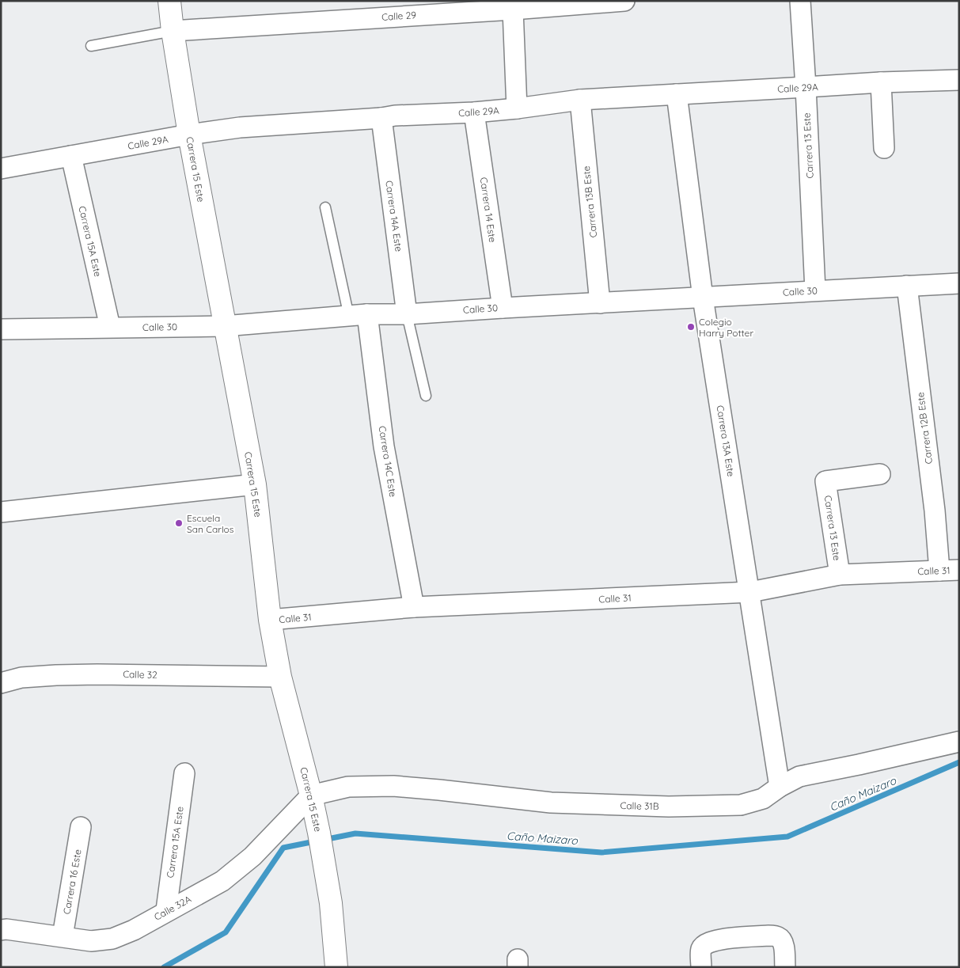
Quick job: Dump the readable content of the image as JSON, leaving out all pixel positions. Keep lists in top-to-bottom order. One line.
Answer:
{"streets":{"street":["Calle 29","Calle 29A","Carrera 13 Este","Carrera 15 Este","Carrera 13B Este","Carrera 14 Este","Carrera 14A Este","Carrera 15A Este","Calle 30","Carrera 12B Este","Carrera 13A Este","Carrera 14C Este","Calle 31","Calle 32","Calle 31B","Carrera 16 Este","Calle 32A"]},"crossings":[["Calle 29","Carrera 15 Este"],["Calle 29A","Carrera 13 Este"],["Calle 29A","Carrera 15 Este"],["Calle 29A","Carrera 13B Este"],["Calle 29A","Carrera 14 Este"],["Calle 29A","Carrera 14A Este"],["Calle 29A","Carrera 15A Este"],["Calle 29A","Carrera 13A Este"],["Carrera 13 Este","Calle 30"],["Carrera 13 Este","Calle 31"],["Carrera 15 Este","Calle 30"],["Carrera 15 Este","Calle 31"],["Carrera 15 Este","Calle 32"],["Carrera 15 Este","Calle 31B"],["Carrera 15 Este","Calle 32A"],["Carrera 13B Este","Calle 30"],["Carrera 14 Este","Calle 30"],["Carrera 14A Este","Calle 30"],["Carrera 15A Este","Calle 30"],["Carrera 15A Este","Calle 32A"],["Calle 30","Carrera 12B Este"],["Calle 30","Carrera 13A Este"],["Calle 30","Carrera 14C Este"],["Carrera 12B Este","Calle 31"],["Carrera 13A Este","Calle 31"],["Carrera 13A Este","Calle 31B"],["Carrera 14C Este","Calle 31"],["Calle 31B","Calle 32A"],["Carrera 16 Este","Calle 32A"]],"water":["Caño Maizaro"],"places":["Colegio Harry Potter","Escuela San Carlos"]}
